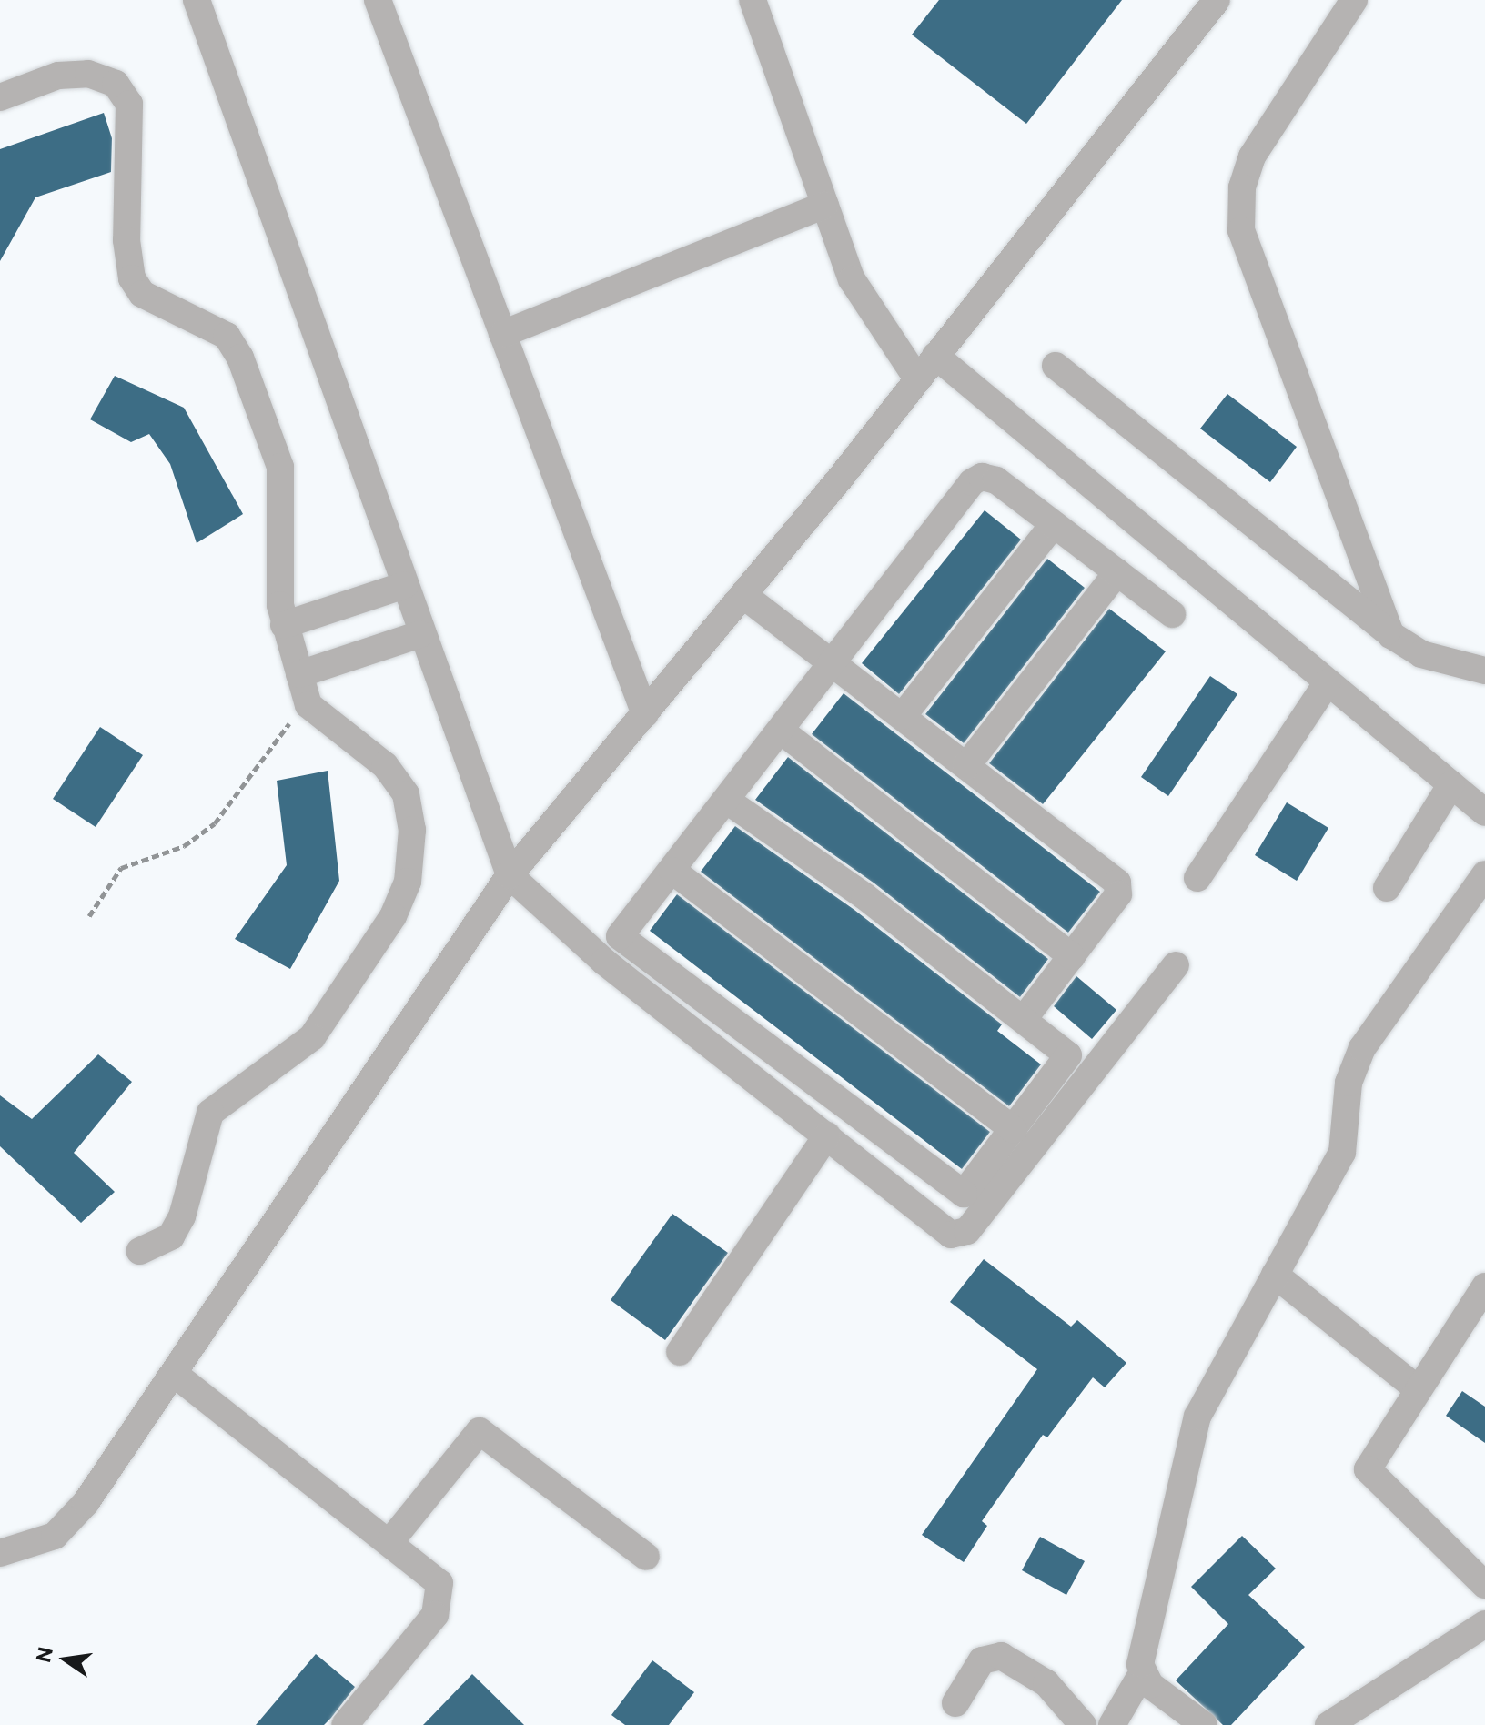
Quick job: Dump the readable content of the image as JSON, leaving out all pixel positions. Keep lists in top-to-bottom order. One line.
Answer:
{"north":"left"}
